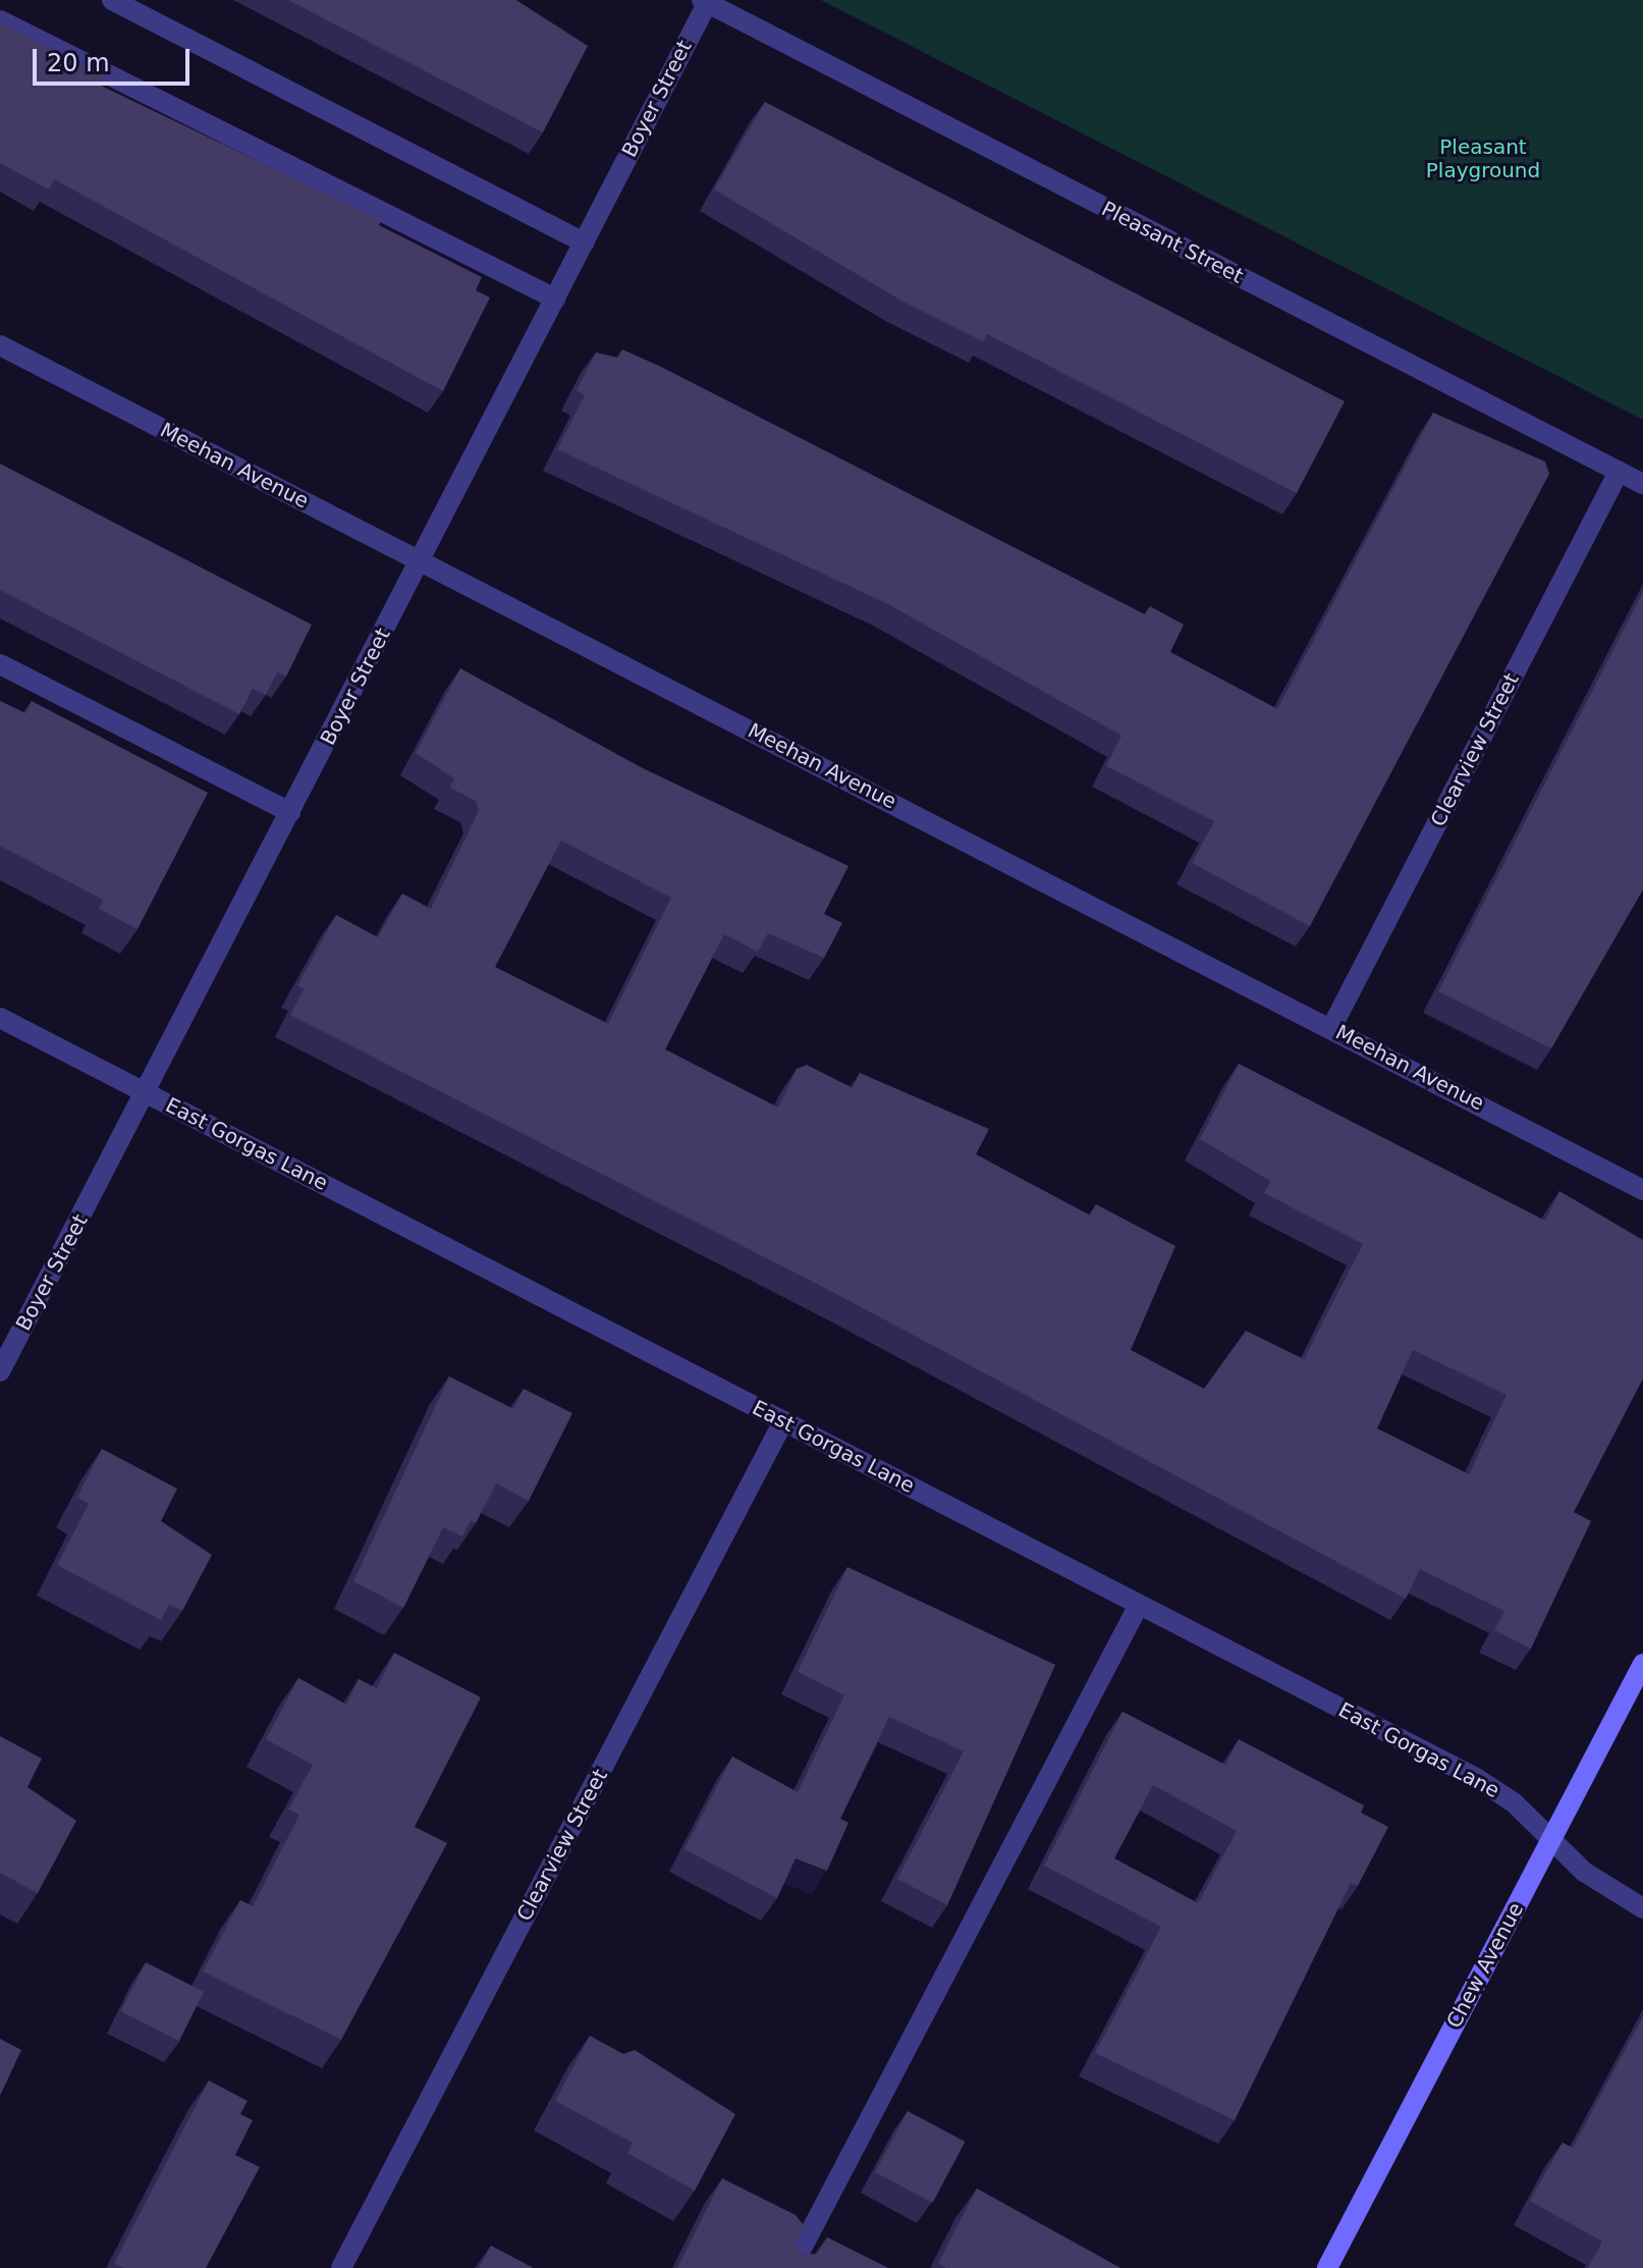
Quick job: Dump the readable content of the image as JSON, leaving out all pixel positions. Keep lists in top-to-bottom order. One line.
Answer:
{"streets":{"street":["Boyer Street","Pleasant Street","Meehan Avenue","Clearview Street","East Gorgas Lane","Chew Avenue"]},"crossings":[["Boyer Street","Pleasant Street"],["Boyer Street","Meehan Avenue"],["Boyer Street","East Gorgas Lane"],["Pleasant Street","Clearview Street"],["Meehan Avenue","Clearview Street"],["Clearview Street","East Gorgas Lane"],["East Gorgas Lane","Chew Avenue"]],"parks":["Pleasant Playground"],"scale_bar":"20 m"}
